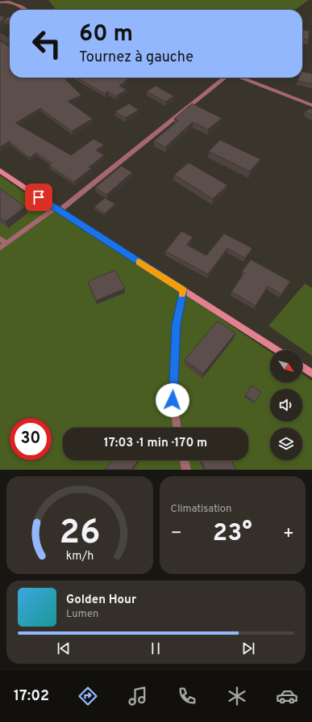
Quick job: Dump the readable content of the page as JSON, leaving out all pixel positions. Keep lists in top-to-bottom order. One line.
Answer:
{"north":"bottom right","page":{"turn":["60 m","Tournez à gauche"],"limit":"30","trip":"17:03 · 1 min · 170 m","tile":"Climatisation","heat":["−","23°","+"],"song":["Golden Hour","Lumen"],"tabs":"17:02","gauge":["26","km/h"]}}
